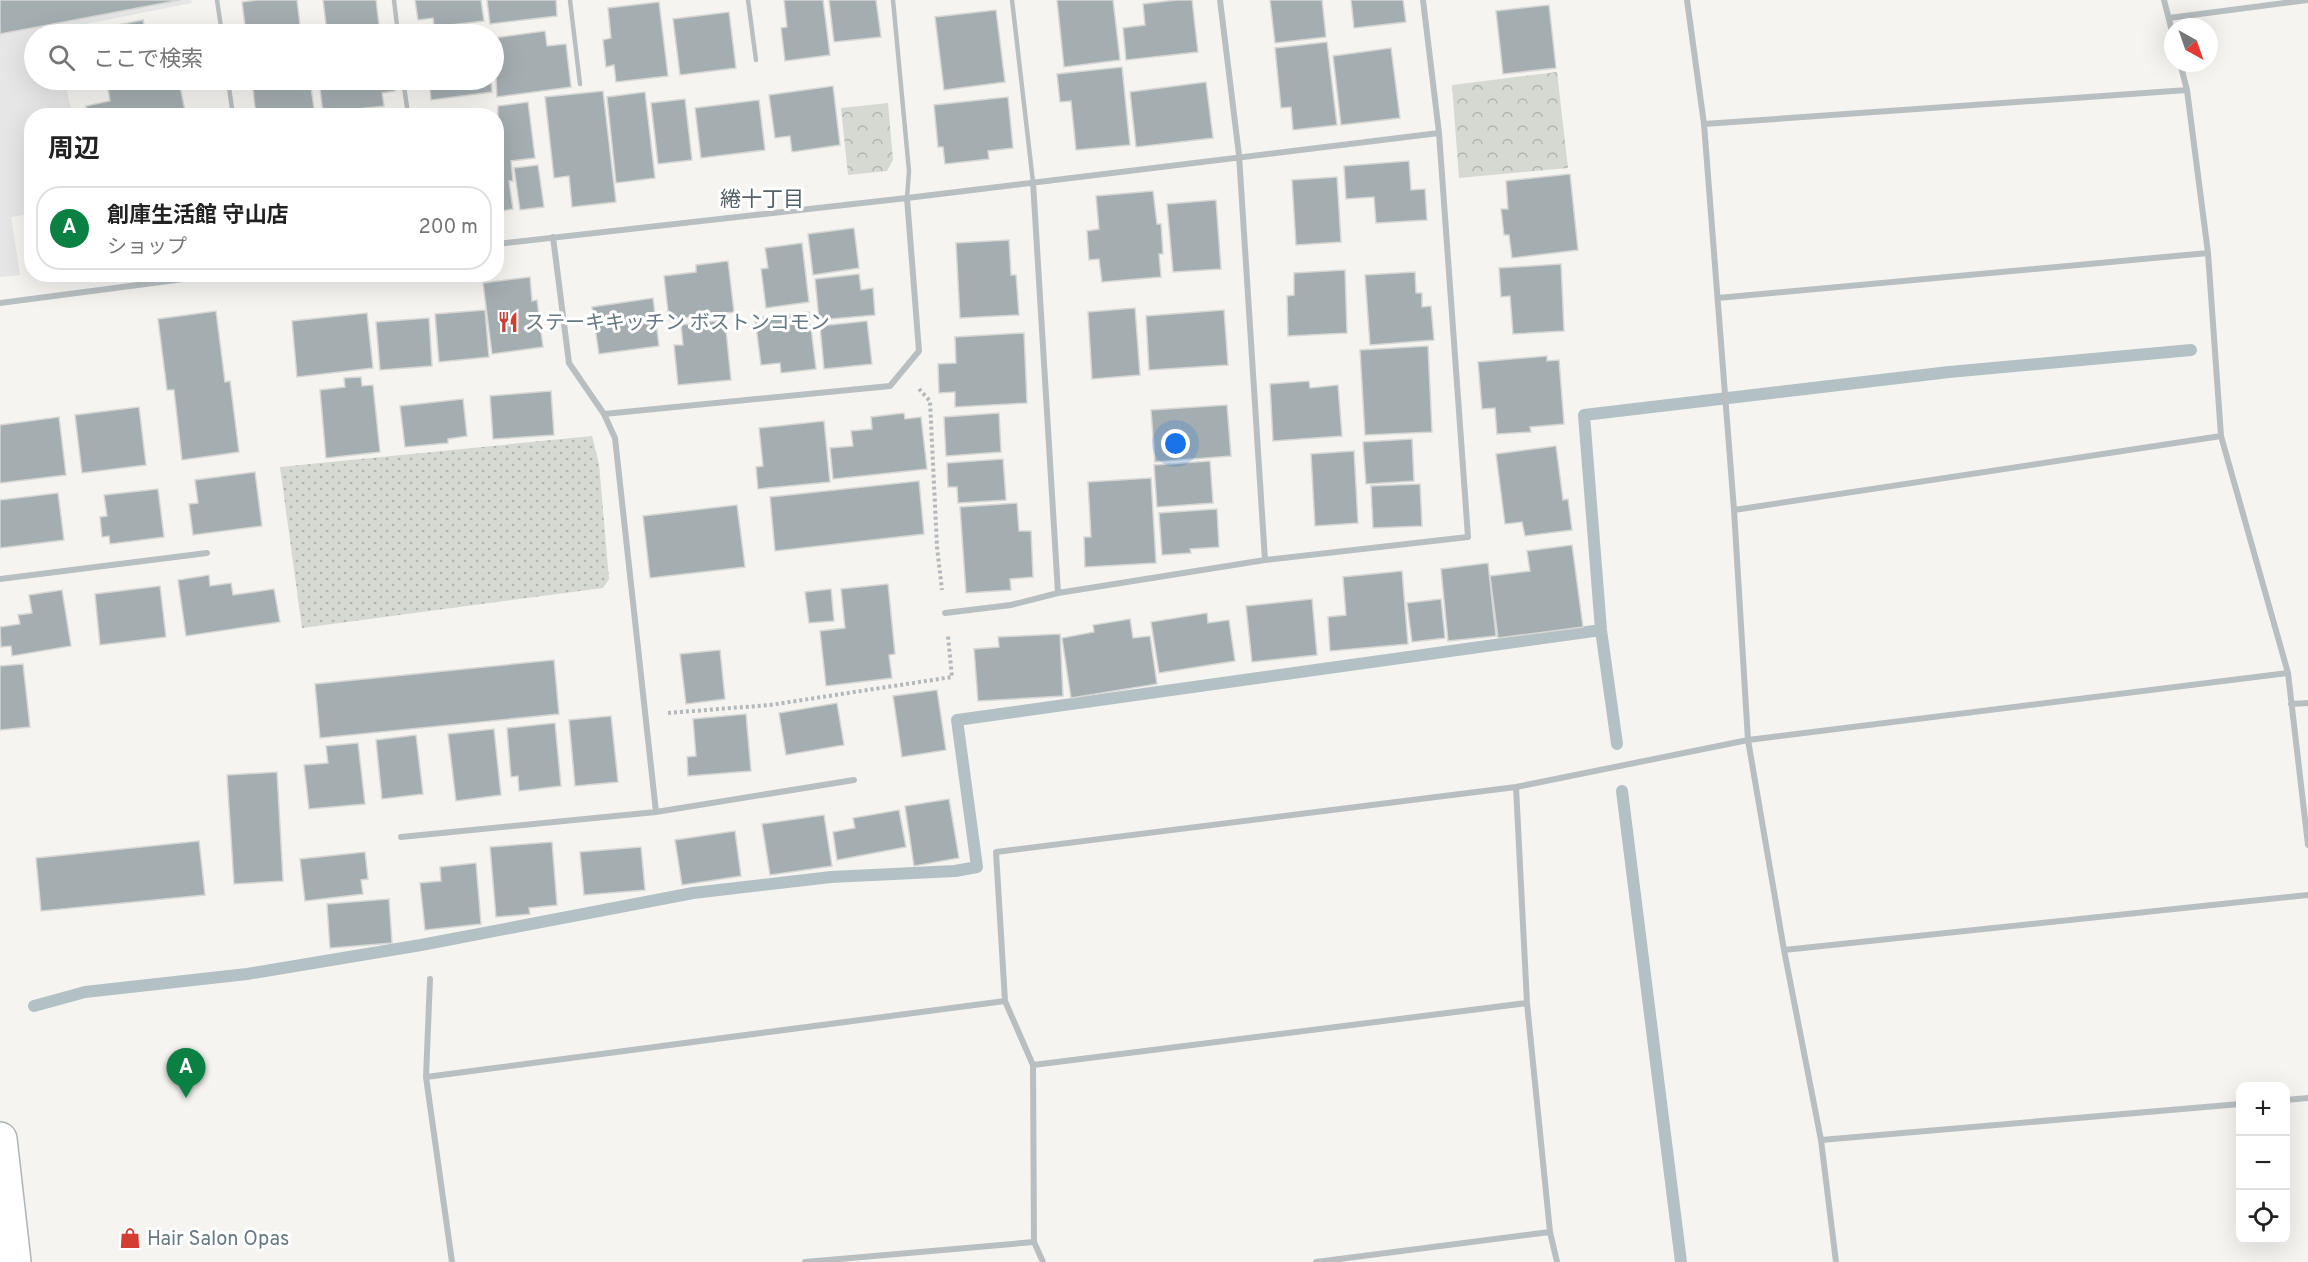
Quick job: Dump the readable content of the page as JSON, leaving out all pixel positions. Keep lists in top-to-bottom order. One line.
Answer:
{"districts":["綣十丁目"],"places":{"restaurant":["ステーキキッチン ボストンコモン"],"shop":["Hair Salon Opas"]},"north":"bottom right","page":{"search":"ここで検索","heading":"周辺","list":[{"mark":"A","name":"創庫生活館 守山店","note":"ショップ","value":"200 m"}],"pins":"A","map_buttons":["+","−"]}}
